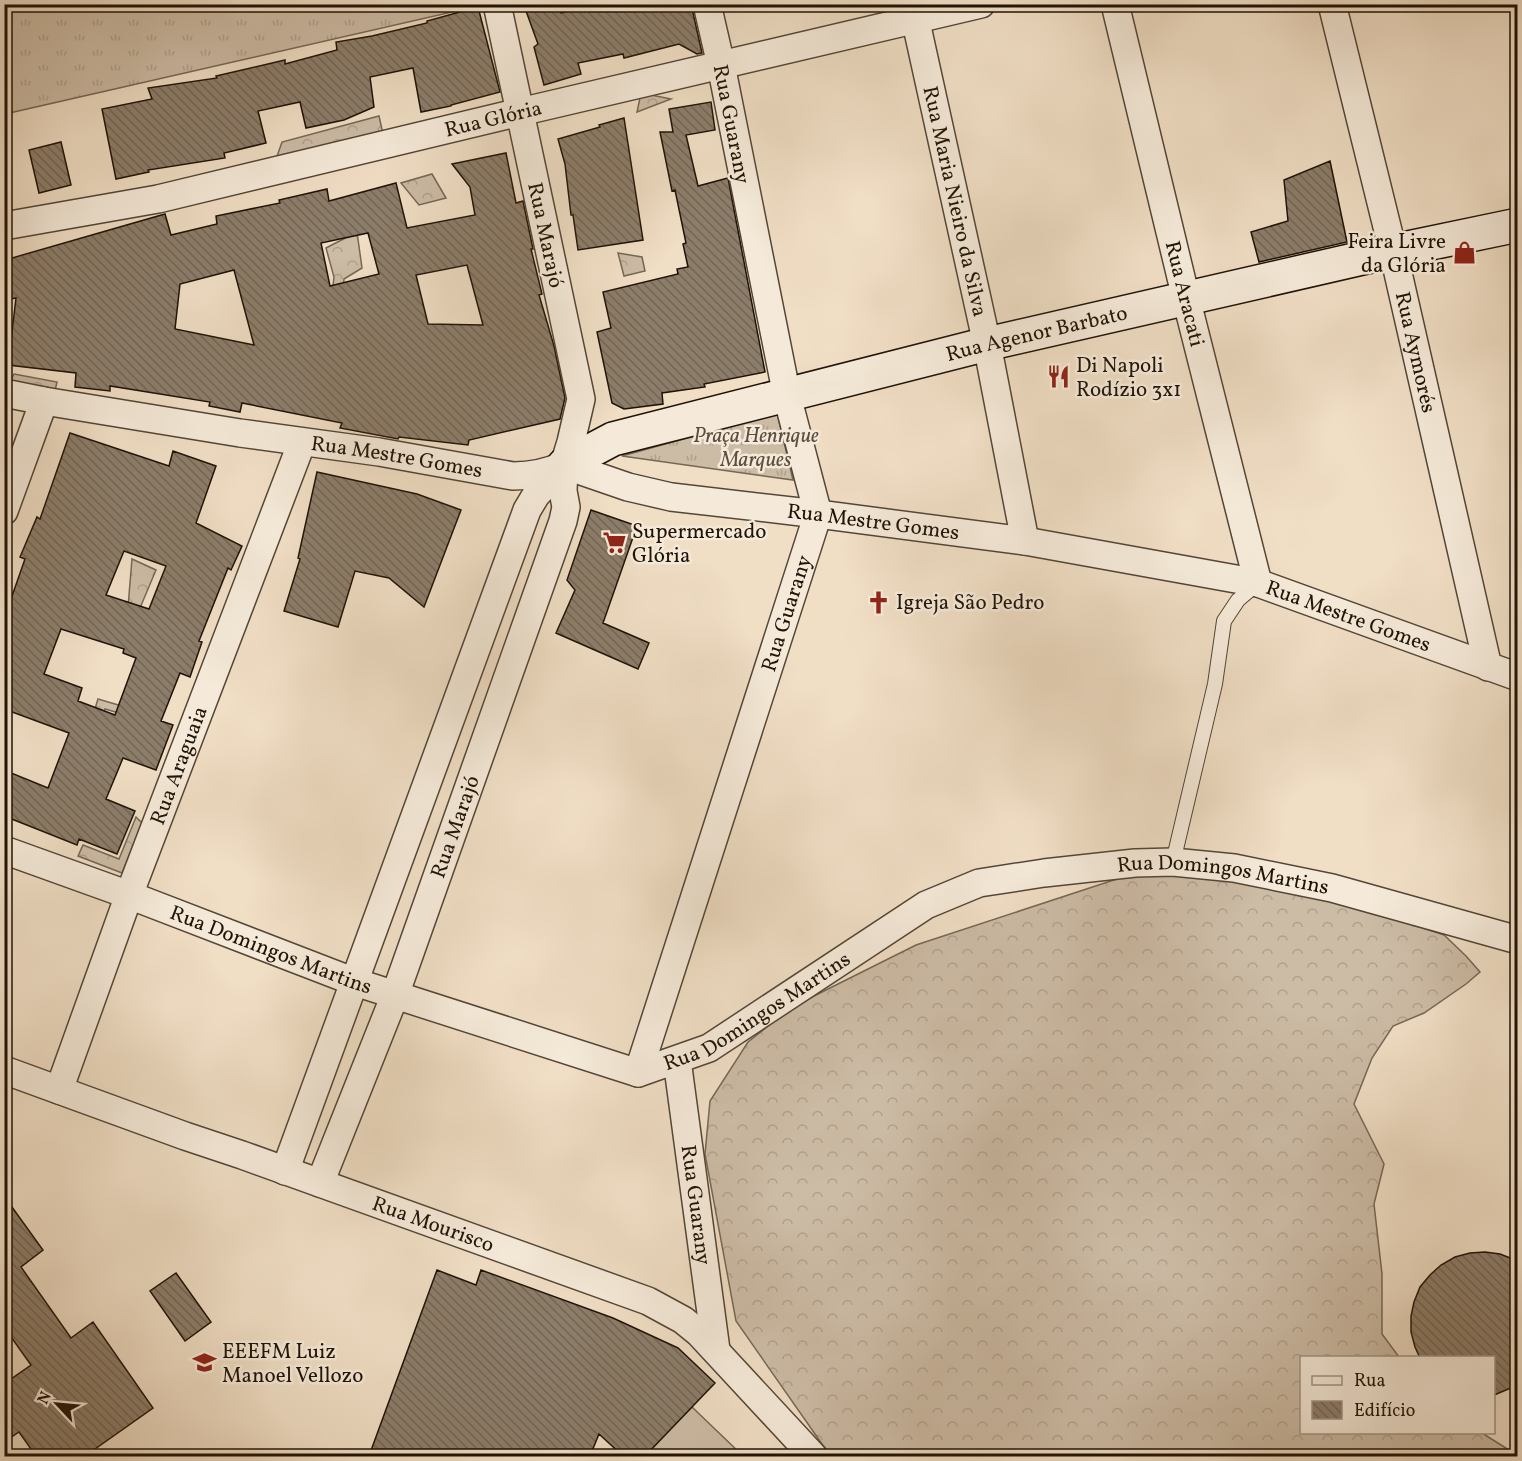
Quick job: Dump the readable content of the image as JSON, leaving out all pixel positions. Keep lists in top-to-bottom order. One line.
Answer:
{"streets":{"street":["Rua Glória","Rua Guarany","Rua Maria Nieiro da Silva","Rua Marajó","Rua Aracati","Rua Agenor Barbato","Rua Aymorés","Rua Mestre Gomes","Rua Araguaia","Rua Domingos Martins","Rua Mourisco"]},"crossings":[["Rua Glória","Rua Guarany"],["Rua Glória","Rua Maria Nieiro da Silva"],["Rua Glória","Rua Marajó"],["Rua Guarany","Rua Agenor Barbato"],["Rua Guarany","Rua Mestre Gomes"],["Rua Guarany","Rua Domingos Martins"],["Rua Guarany","Rua Mourisco"],["Rua Maria Nieiro da Silva","Rua Agenor Barbato"],["Rua Maria Nieiro da Silva","Rua Mestre Gomes"],["Rua Marajó","Rua Agenor Barbato"],["Rua Marajó","Rua Mestre Gomes"],["Rua Marajó","Rua Domingos Martins"],["Rua Marajó","Rua Mourisco"],["Rua Aracati","Rua Agenor Barbato"],["Rua Aracati","Rua Mestre Gomes"],["Rua Agenor Barbato","Rua Aymorés"],["Rua Agenor Barbato","Rua Mestre Gomes"],["Rua Aymorés","Rua Mestre Gomes"],["Rua Mestre Gomes","Rua Araguaia"],["Rua Araguaia","Rua Domingos Martins"],["Rua Araguaia","Rua Mourisco"]],"parks":["Praça Henrique Marques"],"places":{"shop":["Feira Livre da Glória"],"restaurant":["Di Napoli Rodízio 3x1"],"supermarket":["Supermercado Glória"],"church":["Igreja São Pedro"],"school or university":["EEEFM Luiz Manoel Vellozo"]},"legend":["Rua","Edifício"],"north":"top left"}
